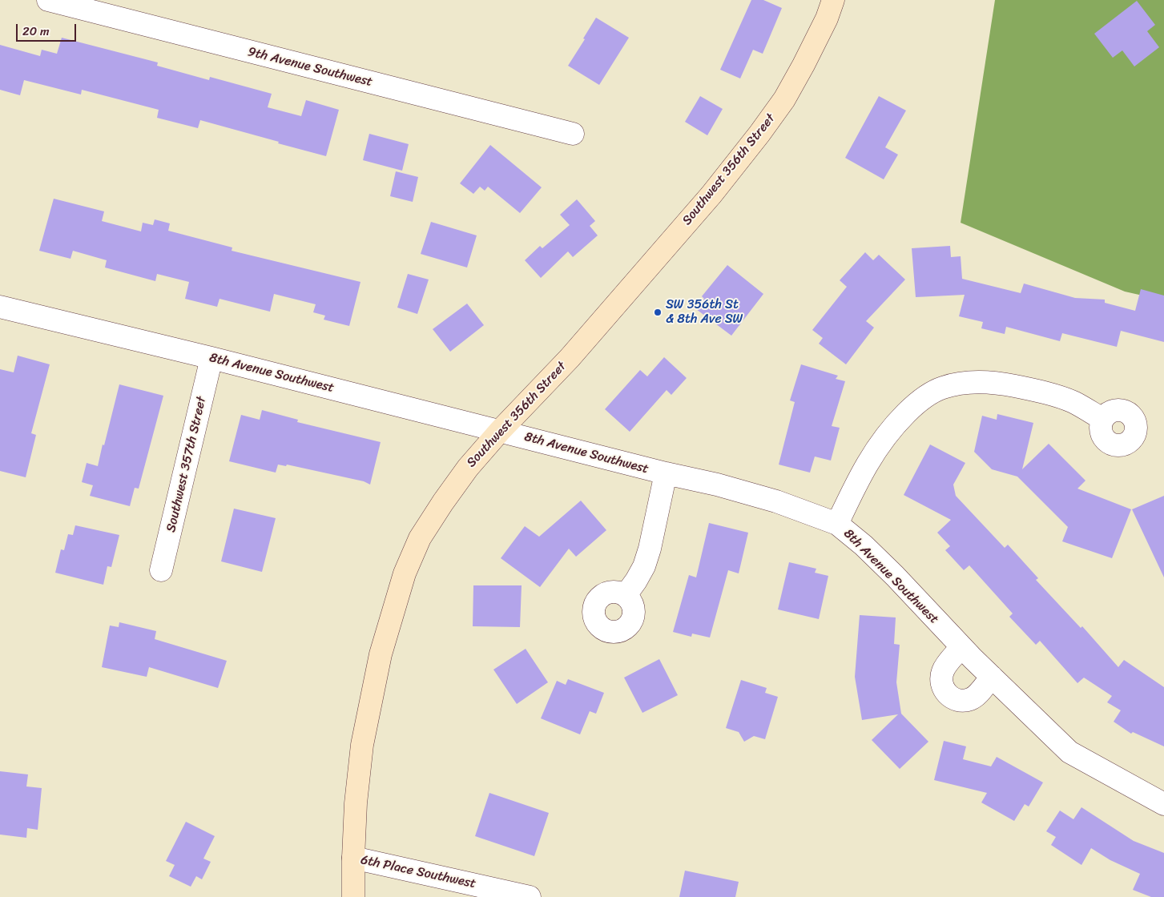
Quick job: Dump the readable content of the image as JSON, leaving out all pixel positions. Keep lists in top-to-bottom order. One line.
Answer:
{"streets":{"main road":["Southwest 356th Street"],"street":["9th Avenue Southwest","8th Avenue Southwest","Southwest 357th Street","6th Place Southwest"]},"crossings":[["Southwest 356th Street","8th Avenue Southwest"],["Southwest 356th Street","6th Place Southwest"],["8th Avenue Southwest","Southwest 357th Street"]],"places":["SW 356th St & 8th Ave SW"],"scale_bar":"20 m"}
